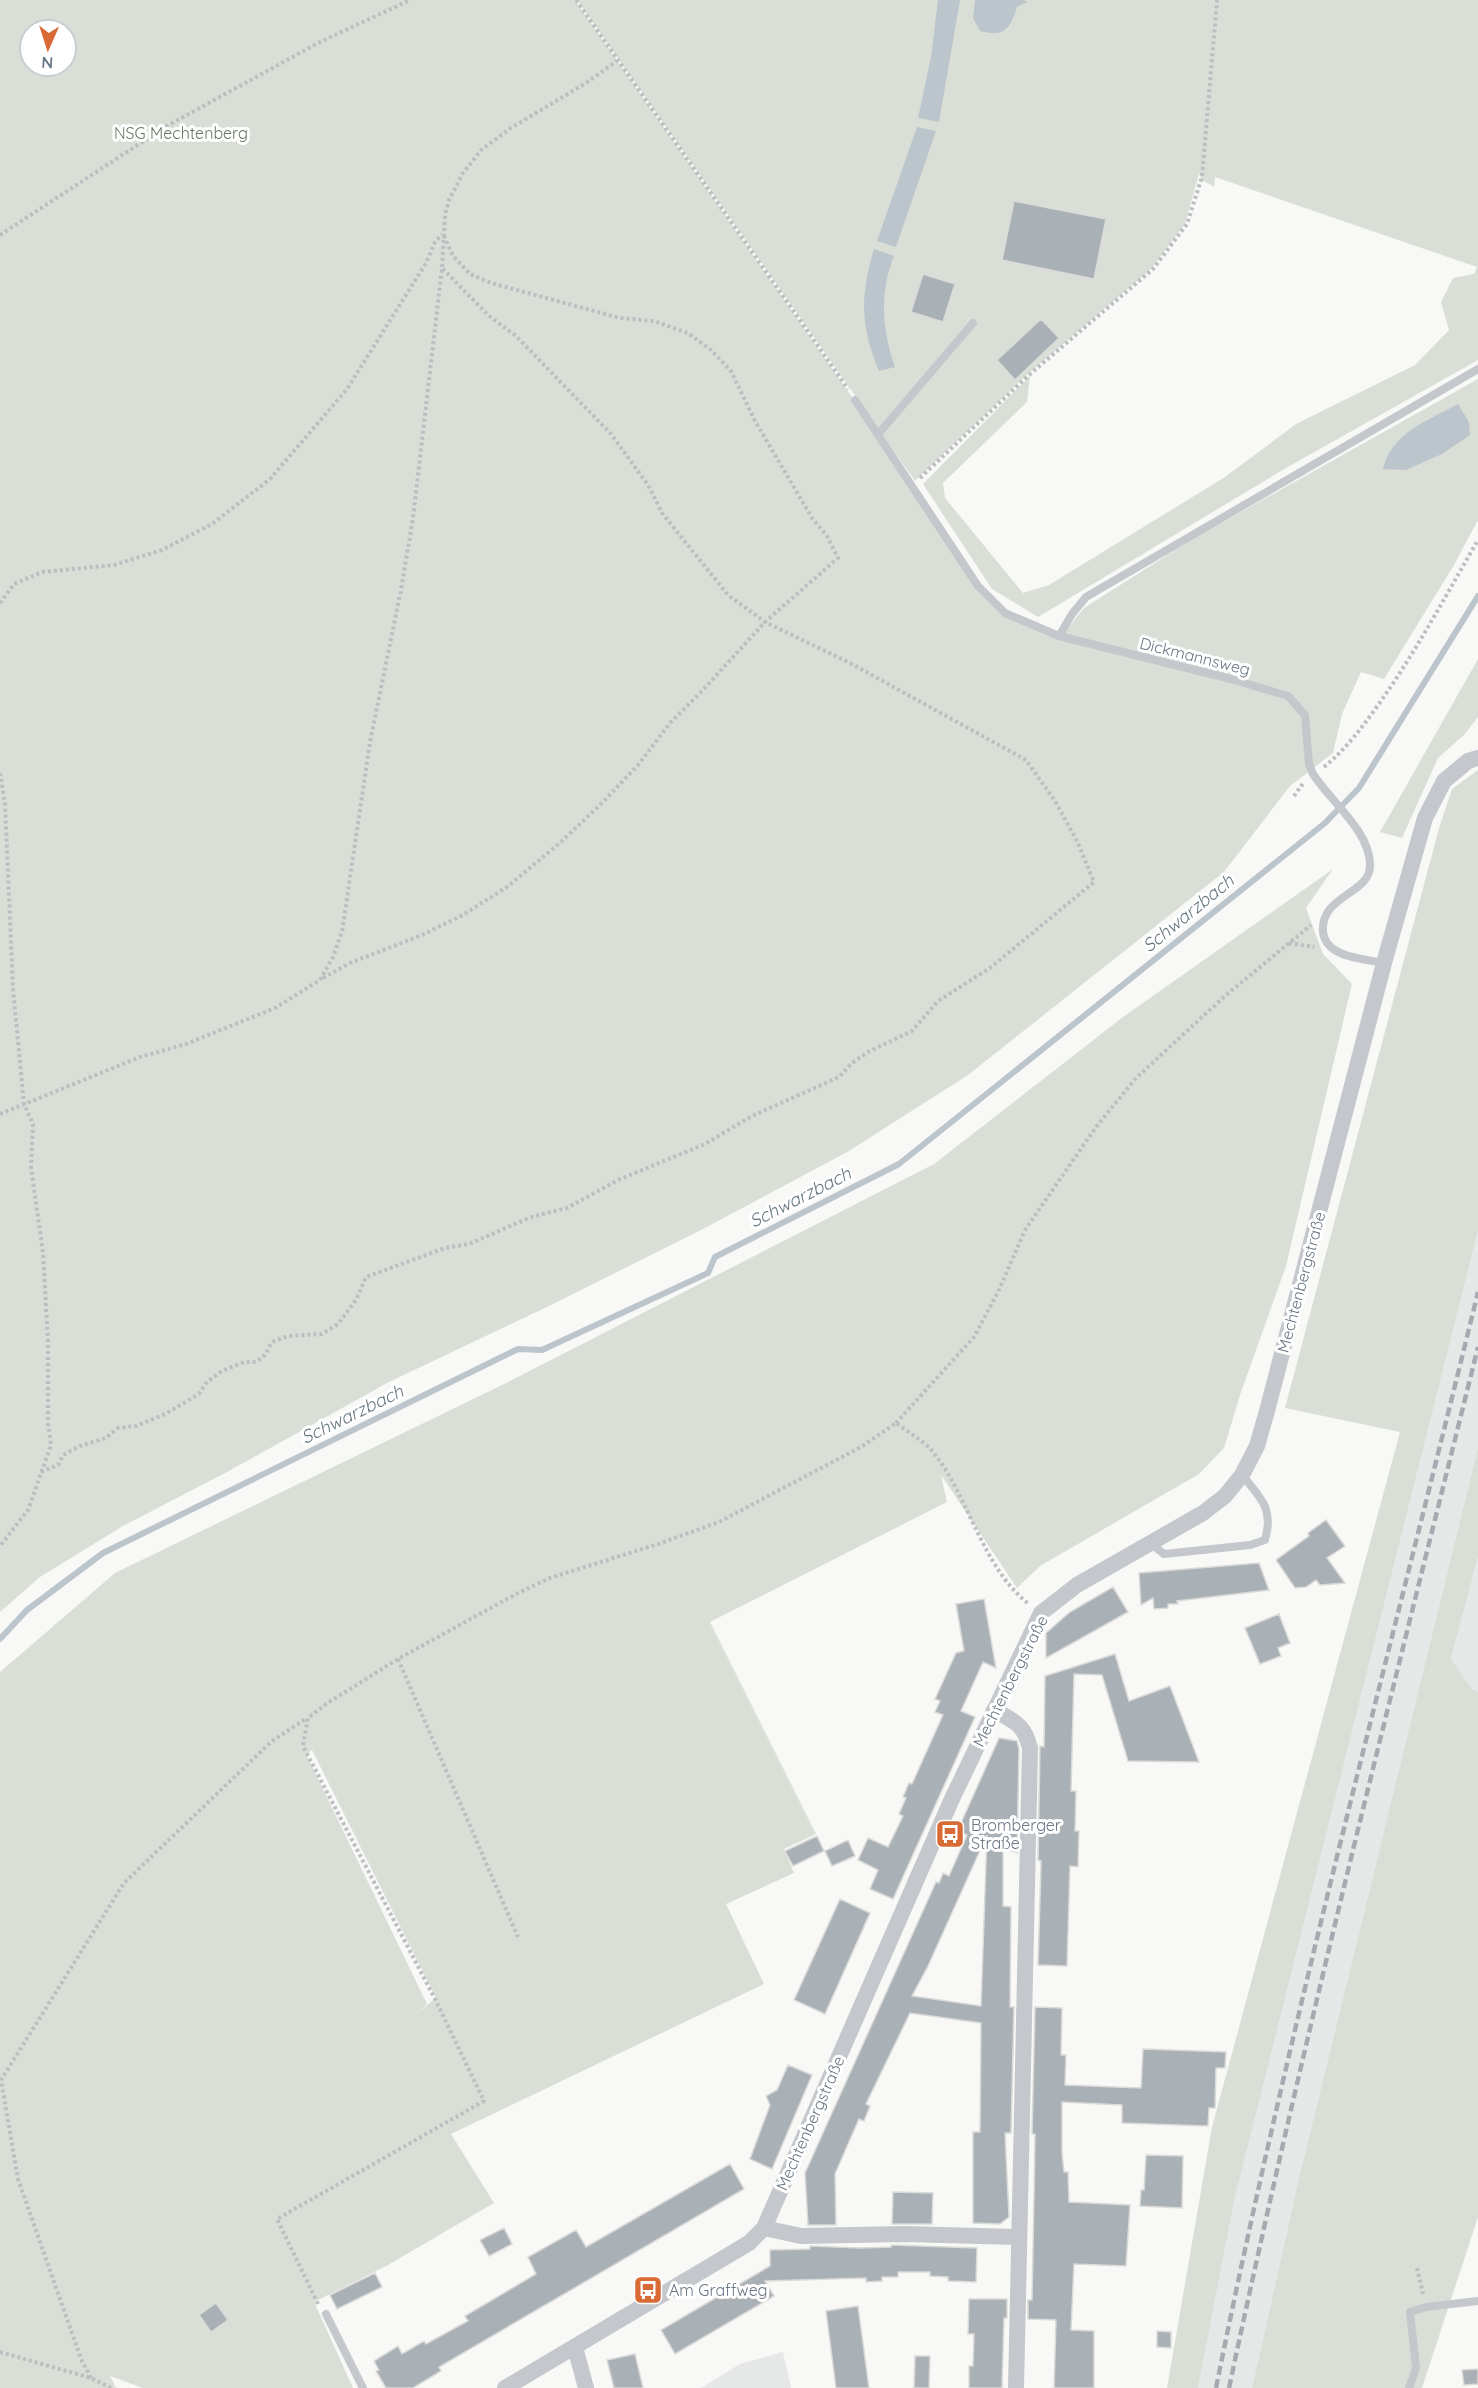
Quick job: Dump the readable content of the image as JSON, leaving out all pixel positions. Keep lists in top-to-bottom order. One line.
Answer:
{"streets":{"street":["Mechtenbergstraße"],"lane":["Dickmannsweg"]},"water":["Schwarzbach"],"parks":["NSG Mechtenberg"],"places":{"bus stop":["Bromberger Straße","Am Graffweg"]},"north":"bottom"}
